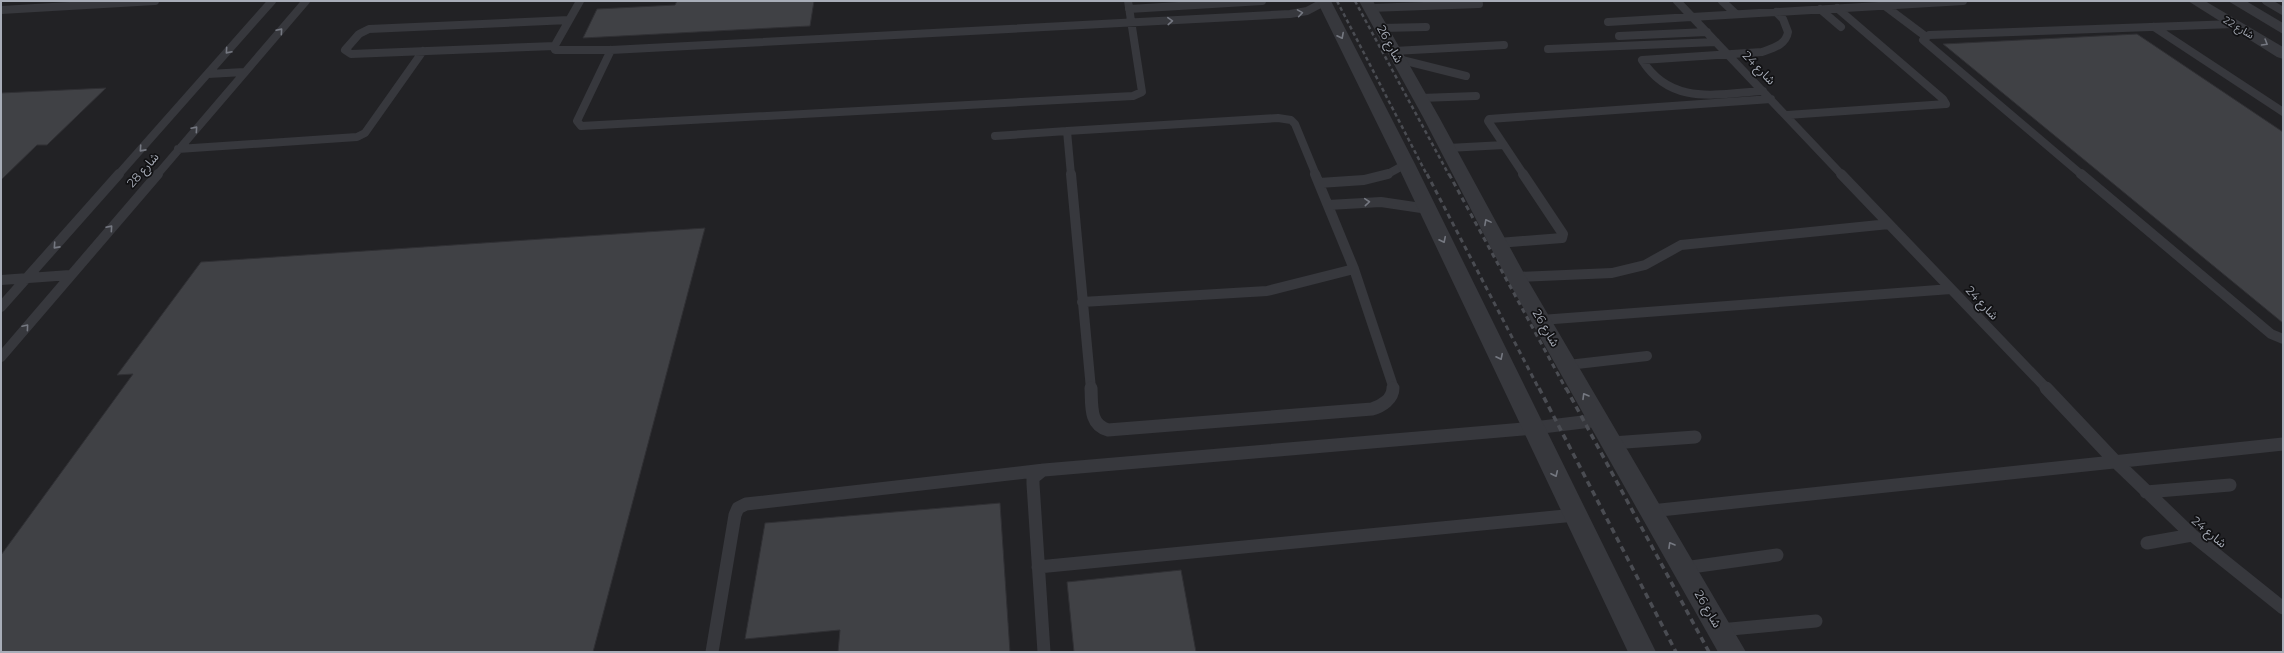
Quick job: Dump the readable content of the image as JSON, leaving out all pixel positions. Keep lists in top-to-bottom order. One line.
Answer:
{"streets":{"street":["شارع 22","شارع 26"],"lane":["شارع 24","شارع 28"]}}
